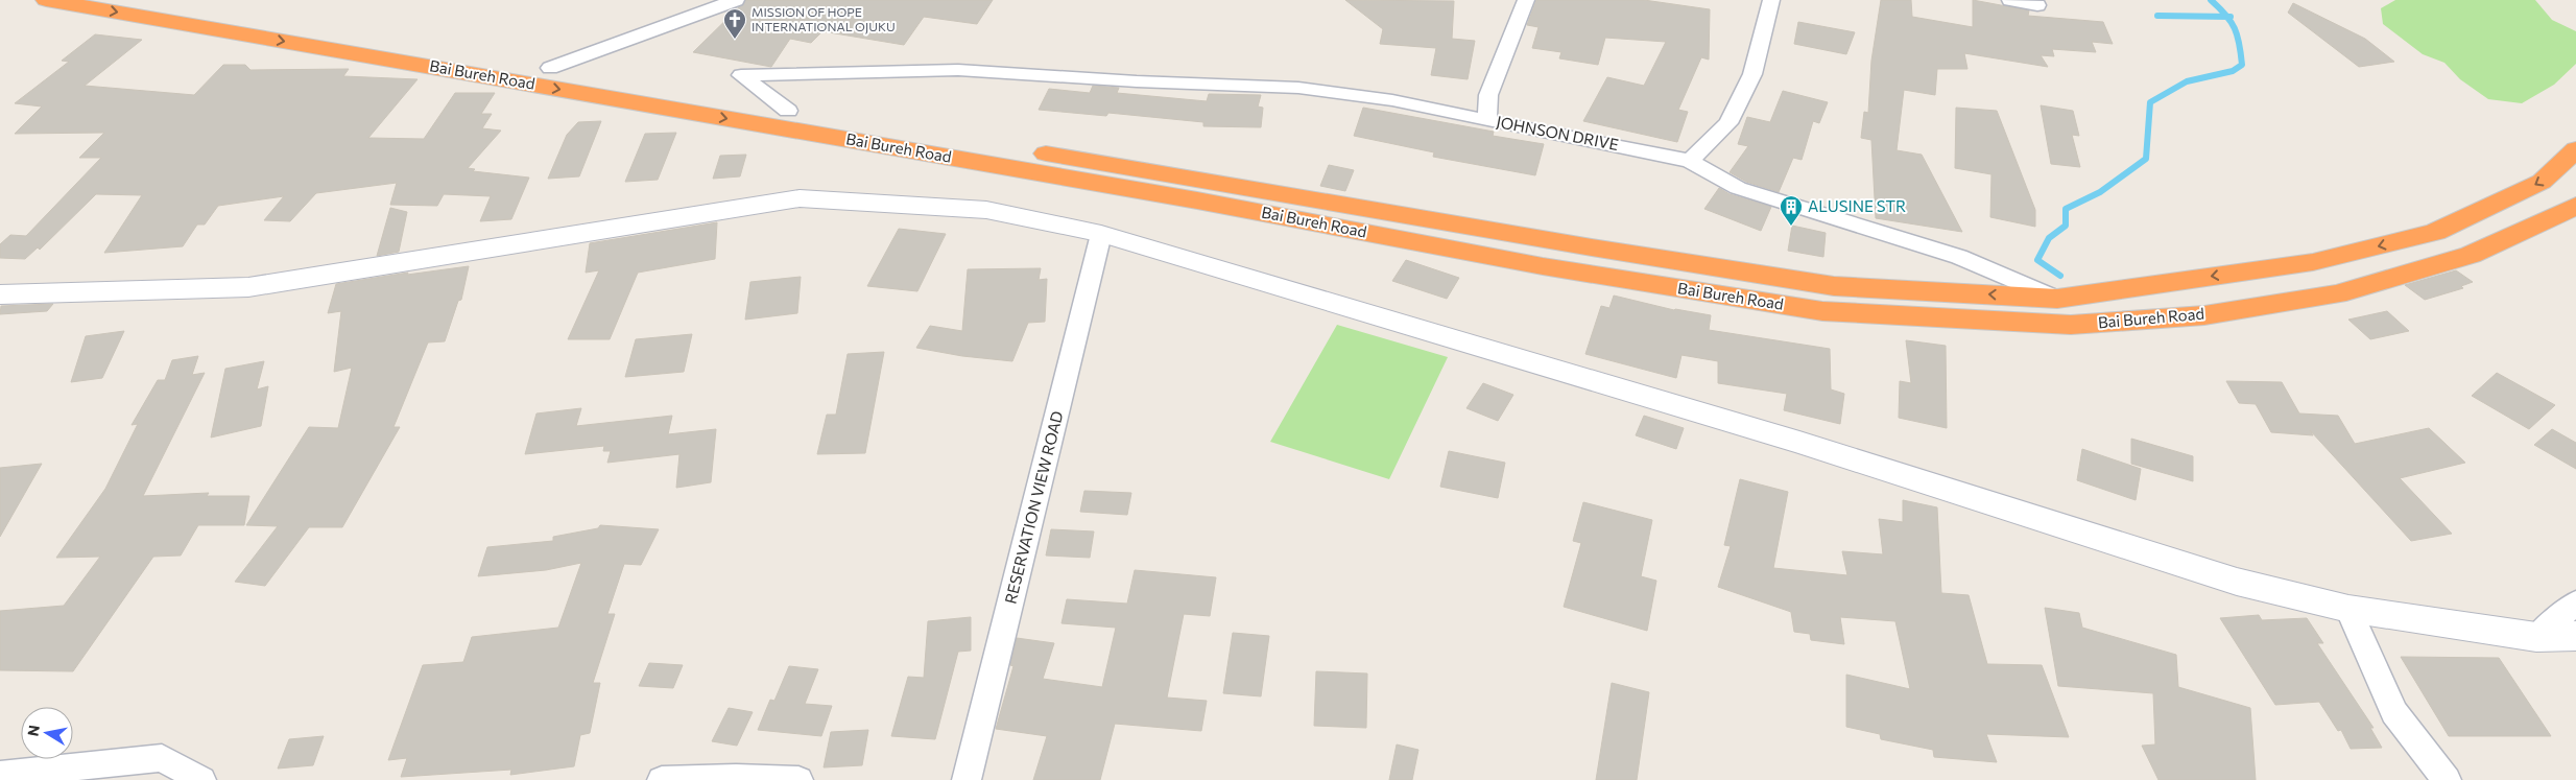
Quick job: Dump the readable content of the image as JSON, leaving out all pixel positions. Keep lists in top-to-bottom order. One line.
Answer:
{"streets":{"highway":["Bai Bureh Road"],"street":["JOHNSON DRIVE","RESERVATION VIEW ROAD"]},"crossings":[["Bai Bureh Road","JOHNSON DRIVE"]],"places":{"church":["MISSION OF HOPE INTERNATIONAL OJUKU"],"building":["ALUSINE STR"]},"north":"left"}
